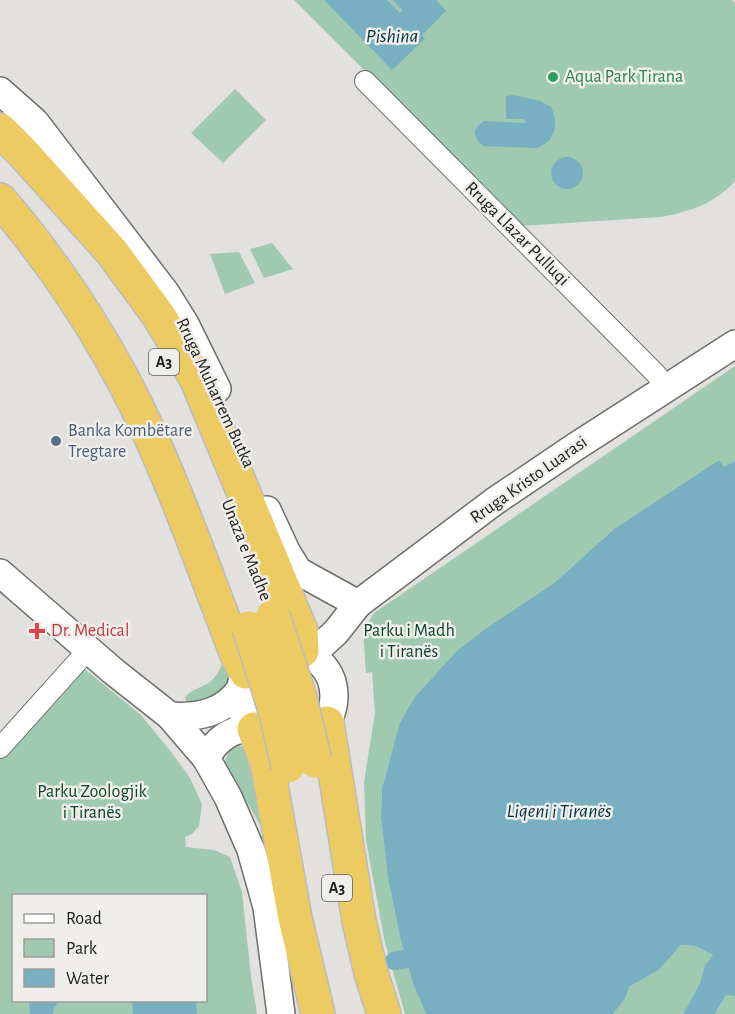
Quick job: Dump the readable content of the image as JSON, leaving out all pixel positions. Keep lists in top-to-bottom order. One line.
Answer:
{"streets":{"highway":["A3","Unaza e Madhe"],"main road":["Rruga Muharrem Butka","Rruga Kristo Luarasi"],"street":["Rruga Llazar Pulluqi"]},"crossings":[["Rruga Llazar Pulluqi","Rruga Kristo Luarasi"],["Rruga Muharrem Butka","Rruga Kristo Luarasi"]],"water":["Pishina","Liqeni i Tiranës"],"parks":["Parku i Madh i Tiranës","Parku Zoologjik i Tiranës"],"places":{"other":["Aqua Park Tirana","Banka Kombëtare Tregtare"],"health":["Dr. Medical"]},"legend":["Road","Park","Water"]}
